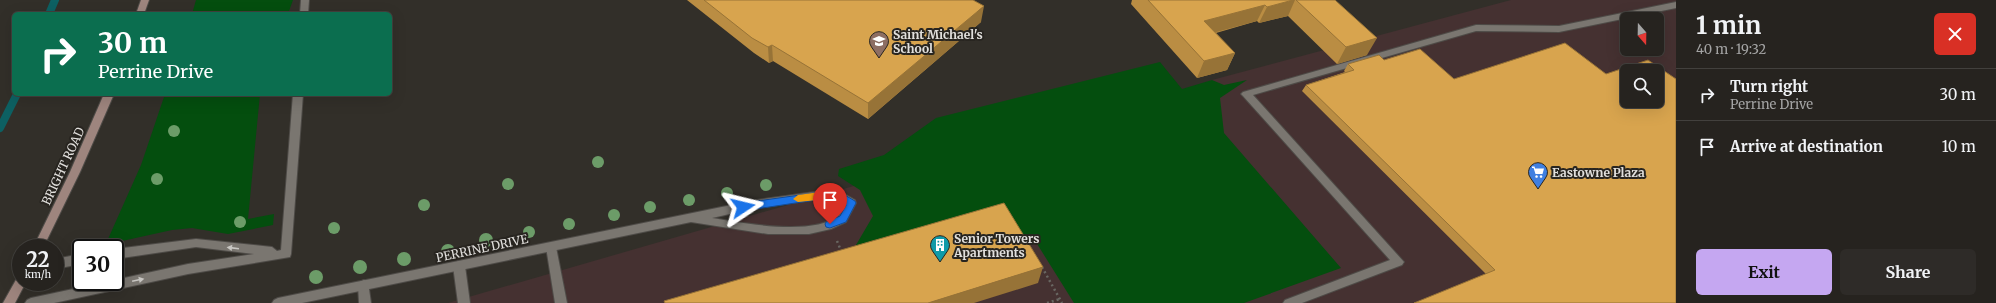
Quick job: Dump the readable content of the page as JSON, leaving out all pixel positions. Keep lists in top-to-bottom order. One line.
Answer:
{"streets":{"main road":["BRIGHT ROAD"],"street":["PERRINE DRIVE"]},"places":{"school or university":["Saint Michael's School"],"supermarket":["Eastowne Plaza"],"building":["Senior Towers Apartments"]},"north":"bottom","page":{"heading":["1 min","40 m · 19:32"],"turn":["30 m","Perrine Drive"],"list":[{"name":"Turn right","note":"Perrine Drive","value":"30 m"},{"name":"Arrive at destination","value":"10 m"}],"speed":"22 km/h","limit":"30","buttons":["Exit","Share"]}}
